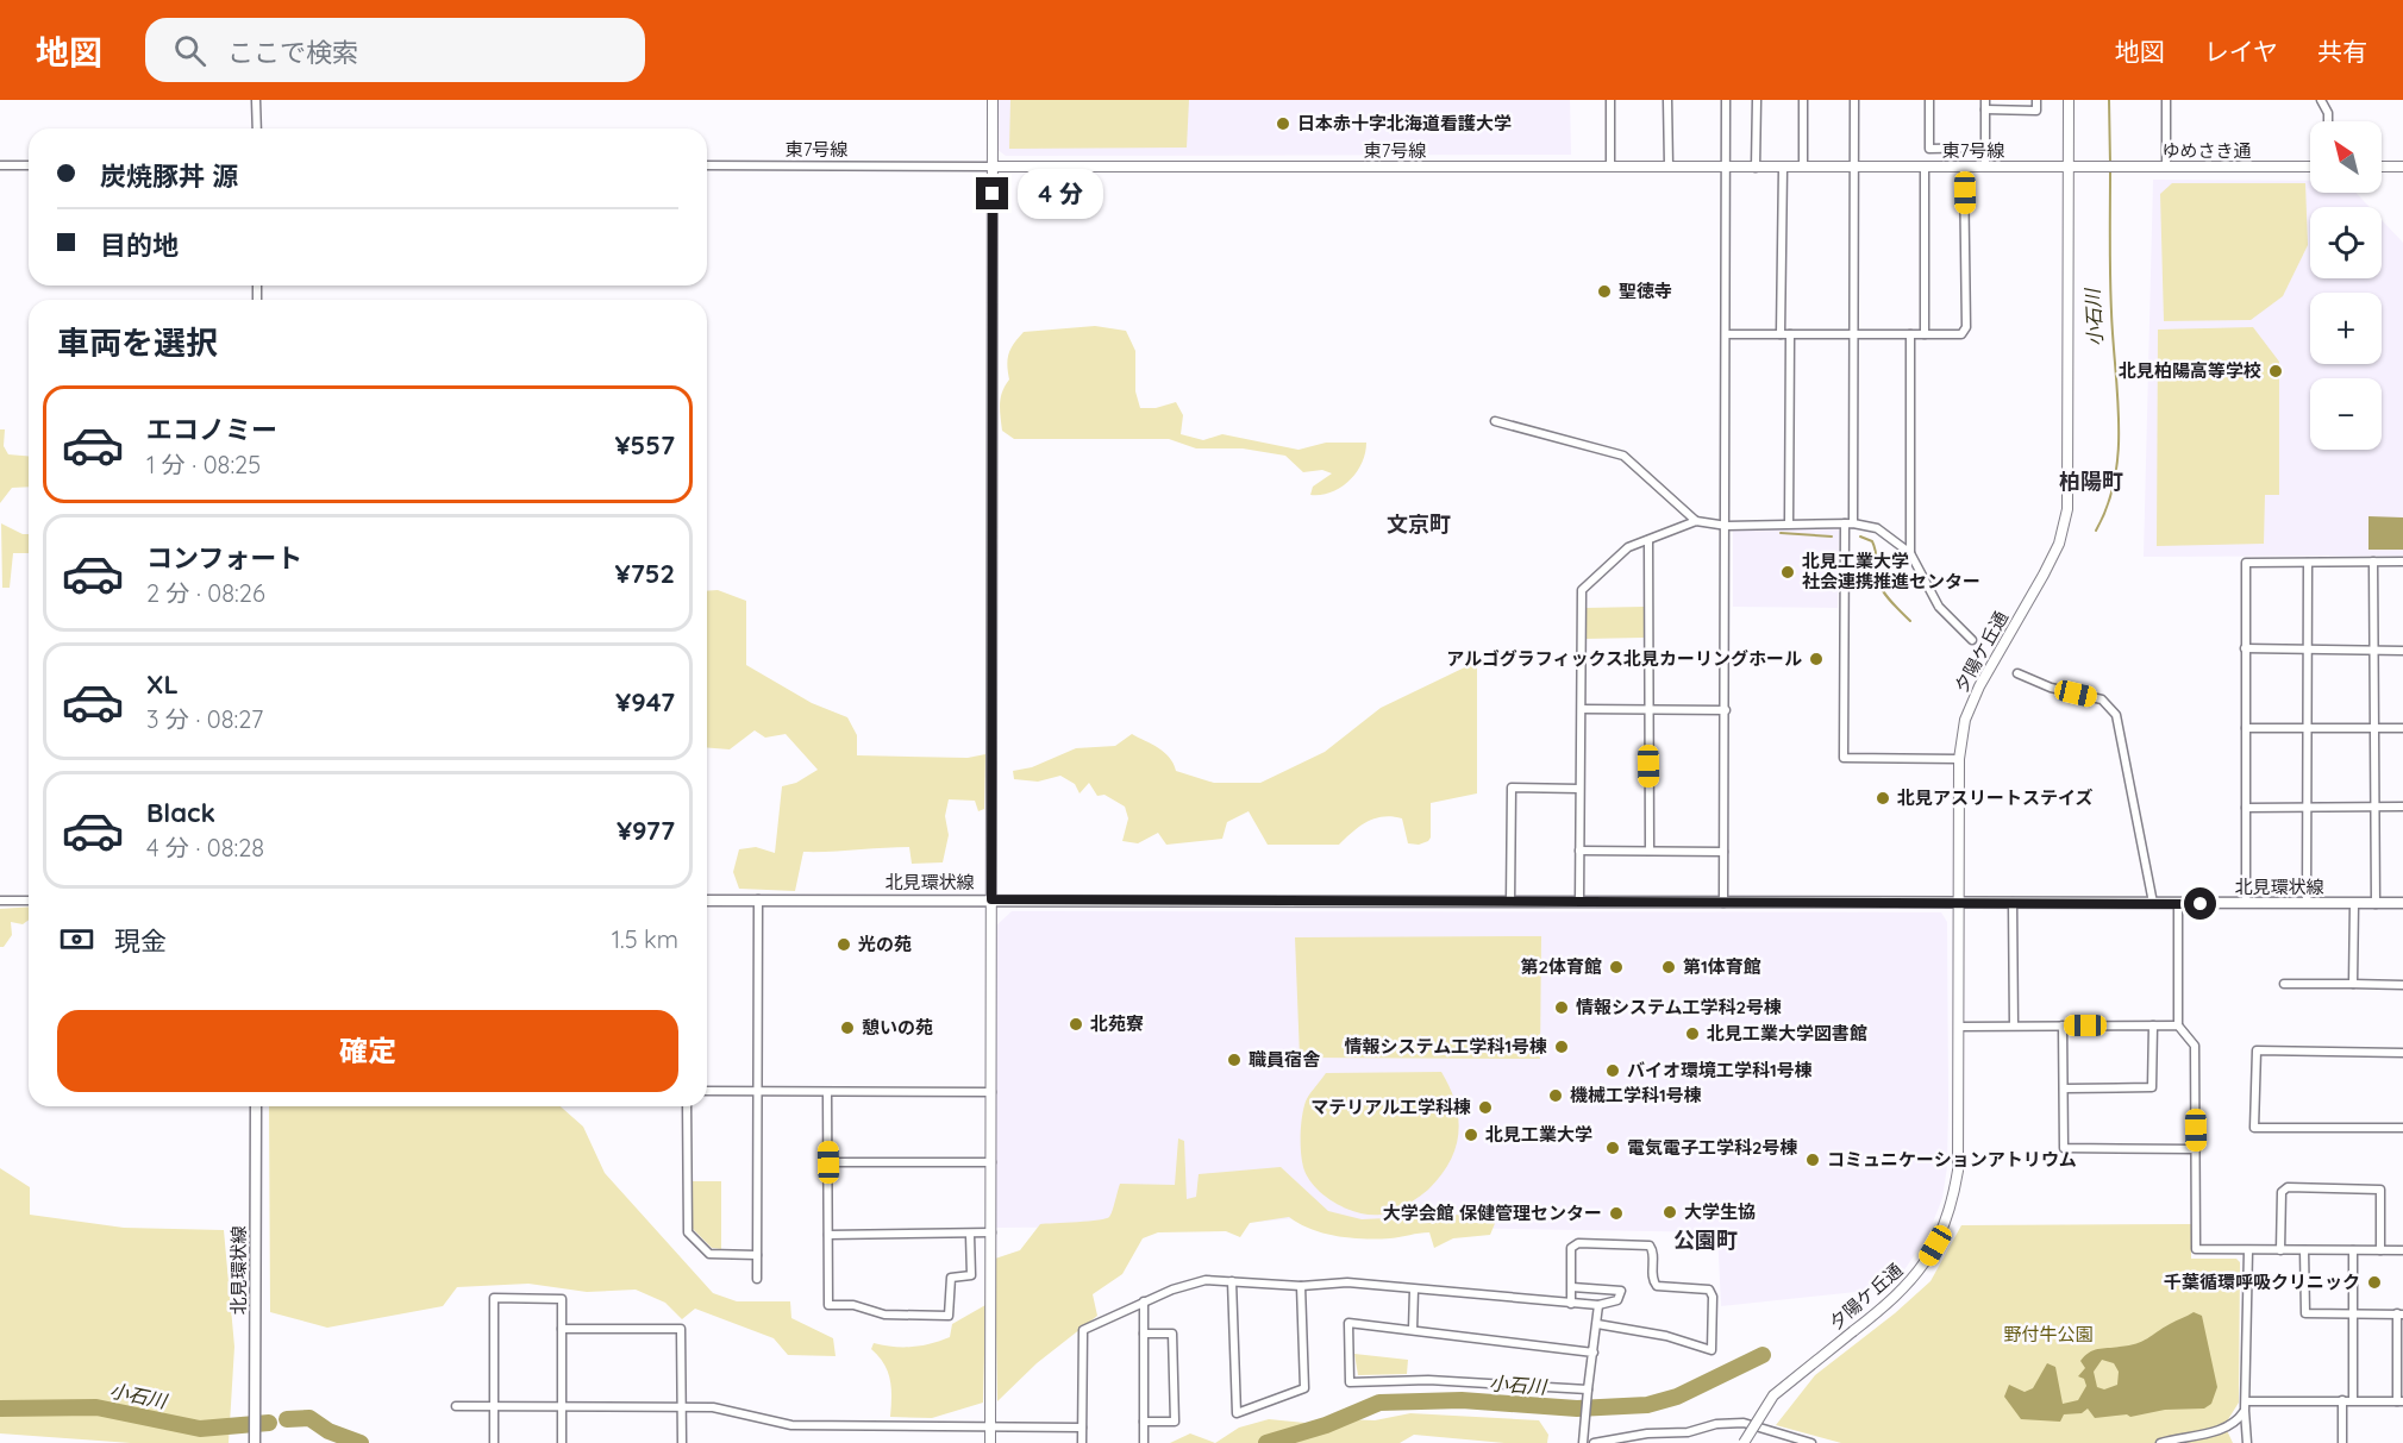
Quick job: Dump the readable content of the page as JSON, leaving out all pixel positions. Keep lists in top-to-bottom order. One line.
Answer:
{"streets":{"main road":["北見環状線"],"street":["東7号線","ゆめさき通","夕陽ケ丘通"]},"crossings":[["東7号線","ゆめさき通"],["東7号線","夕陽ケ丘通"],["夕陽ケ丘通","北見環状線"]],"districts":["柏陽町","文京町","公園町"],"water":["小石川"],"parks":["野付牛公園"],"places":["日本赤十字北海道看護大学","聖徳寺","北見柏陽高等学校","北見工業大学 社会連携推進センター","アルゴグラフィックス北見カーリングホール","北見アスリートステイズ","光の苑","第2体育館","第1体育館","情報システム工学科2号棟","北苑寮","憩いの苑","北見工業大学図書館","情報システム工学科1号棟","職員宿舎","バイオ環境工学科1号棟","機械工学科1号棟","マテリアル工学科棟","北見工業大学","電気電子工学科2号棟","コミュニケーションアトリウム","大学生協","大学会館 保健管理センター","千葉循環呼吸クリニック"],"north":"top left","page":{"header":"地図","search":"ここで検索","nav":["地図","レイヤ","共有"],"map_buttons":["+","−"],"banner":["炭焼豚丼 源","目的地"],"bubble":"4 分","heading":"車両を選択","list":[{"name":"エコノミー","note":"1 分 · 08:25","value":"¥557"},{"name":"コンフォート","note":"2 分 · 08:26","value":"¥752"},{"name":"XL","note":"3 分 · 08:27","value":"¥947"},{"name":"Black","note":"4 分 · 08:28","value":"¥977"}],"pay":["現金","1.5 km"],"buttons":"確定"}}
